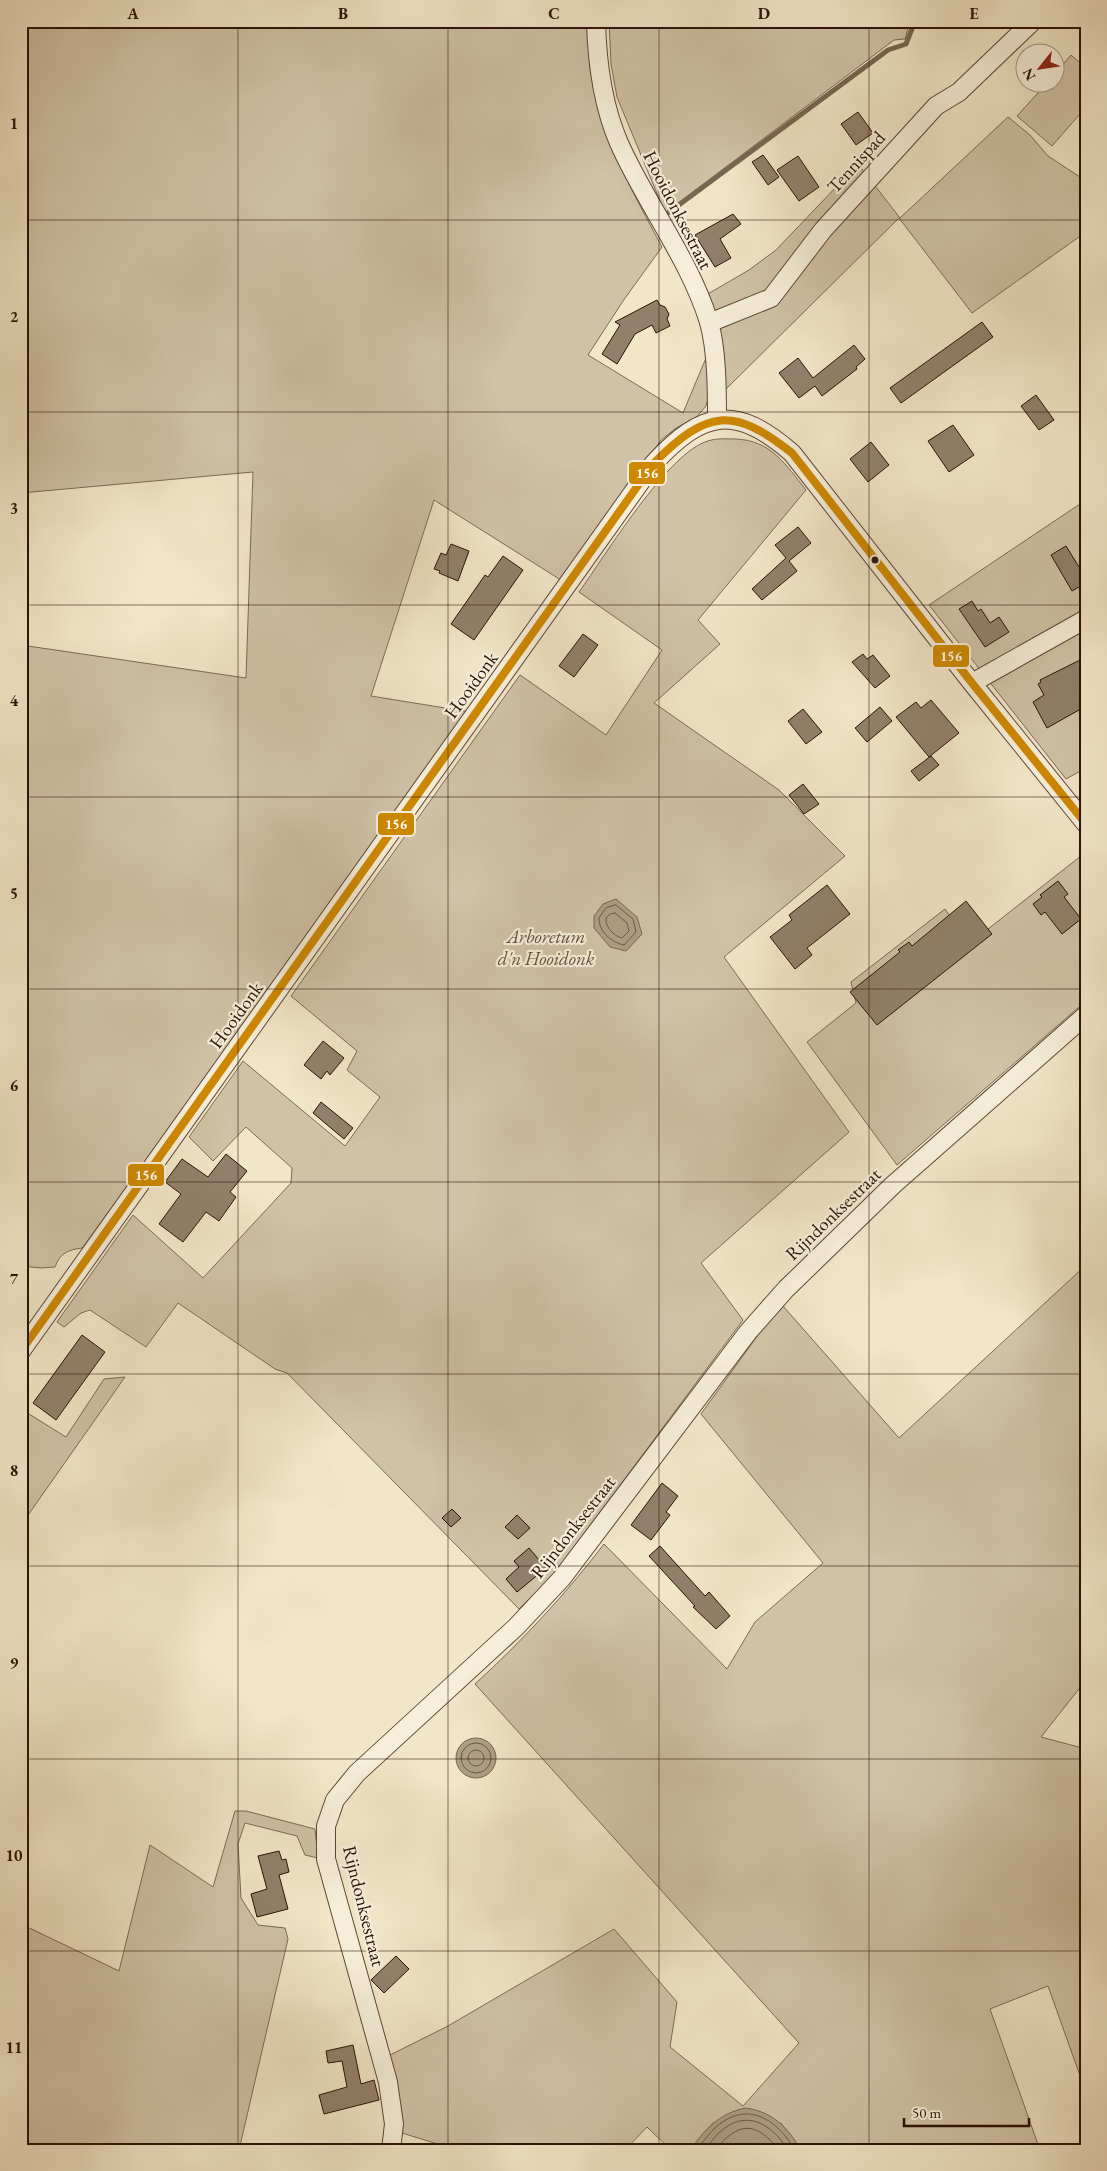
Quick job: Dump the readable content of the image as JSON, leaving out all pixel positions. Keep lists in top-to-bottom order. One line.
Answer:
{"streets":{"street":["Tennispad","Hooidonksestraat","Hooidonk","Rijndonksestraat"]},"crossings":[["Tennispad","Hooidonksestraat"],["Hooidonksestraat","Hooidonk"]],"parks":["Arboretum d'n Hooidonk"],"lines":["transit line 156"],"scale_bar":"50 m","north":"bottom left","grid":{"columns":["A","B","C","D","E"],"rows":["1","2","3","4","5","6","7","8","9","10","11"]}}
